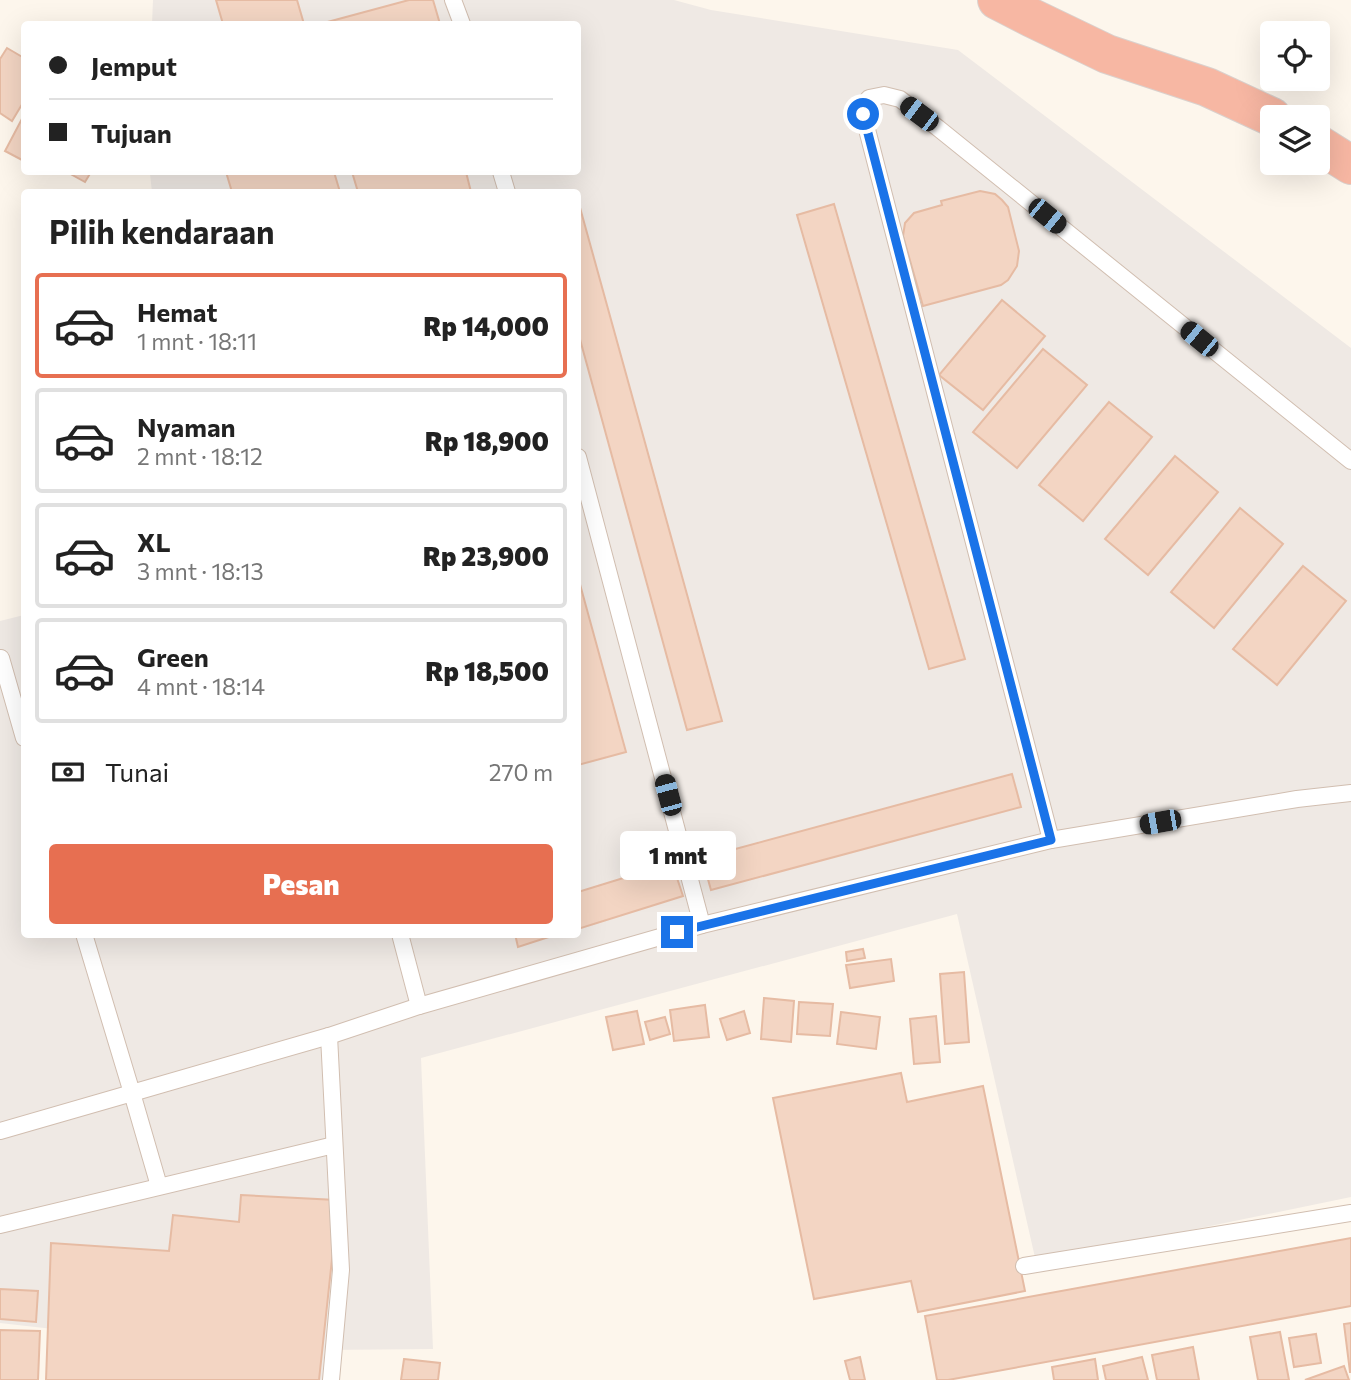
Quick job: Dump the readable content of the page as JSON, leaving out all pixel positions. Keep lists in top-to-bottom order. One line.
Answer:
{"page":{"banner":["Jemput","Tujuan"],"heading":"Pilih kendaraan","list":[{"name":"Hemat","note":"1 mnt · 18:11","value":"Rp 14,000"},{"name":"Nyaman","note":"2 mnt · 18:12","value":"Rp 18,900"},{"name":"XL","note":"3 mnt · 18:13","value":"Rp 23,900"},{"name":"Green","note":"4 mnt · 18:14","value":"Rp 18,500"}],"pay":["Tunai","270 m"],"buttons":"Pesan","bubble":"1 mnt"}}
